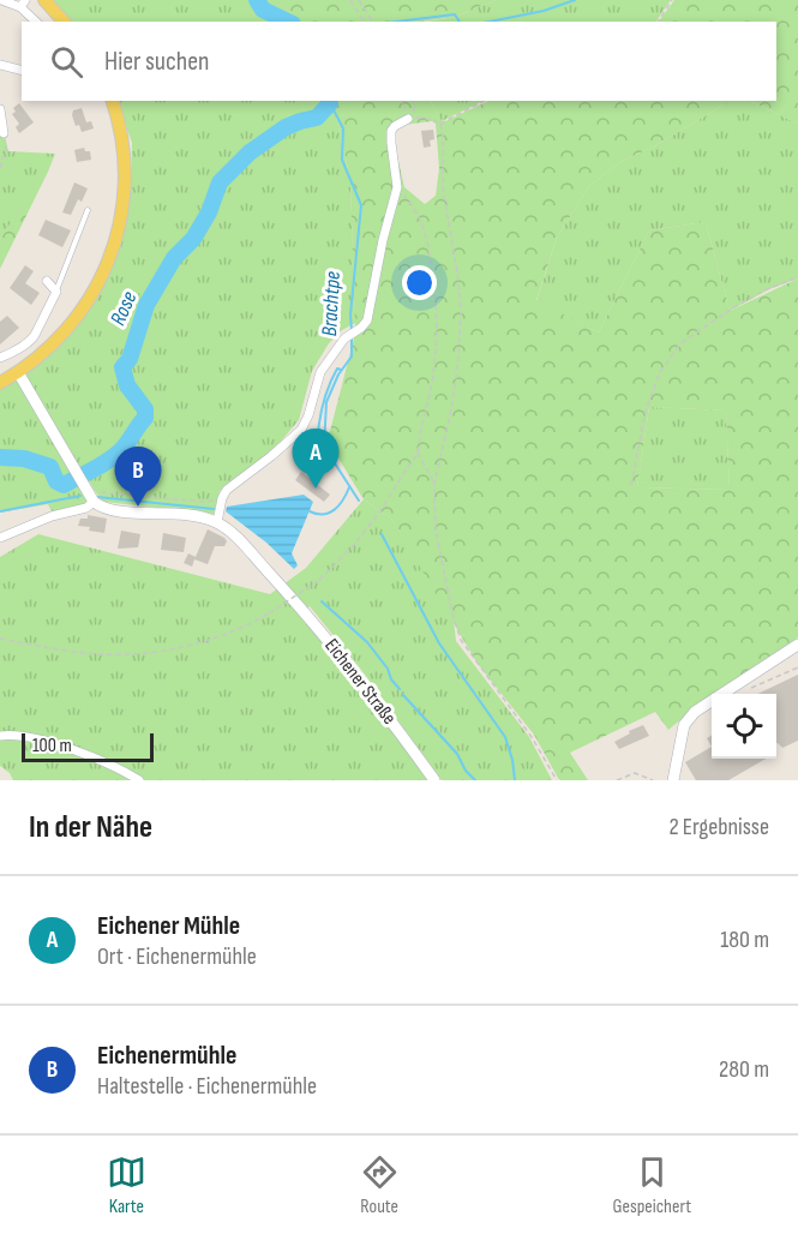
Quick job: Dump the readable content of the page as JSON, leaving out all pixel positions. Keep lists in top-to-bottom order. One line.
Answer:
{"streets":{"main road":["Eichener Straße"]},"water":["Brachtpe","Rose"],"scale_bar":"100 m","page":{"search":"Hier suchen","pins":["A","B"],"scale":"100 m","heading":["In der Nähe","2 Ergebnisse"],"list":[{"mark":"A","name":"Eichener Mühle","note":"Ort · Eichenermühle","value":"180 m"},{"mark":"B","name":"Eichenermühle","note":"Haltestelle · Eichenermühle","value":"280 m"}],"nav":["Karte","Route","Gespeichert"]}}
